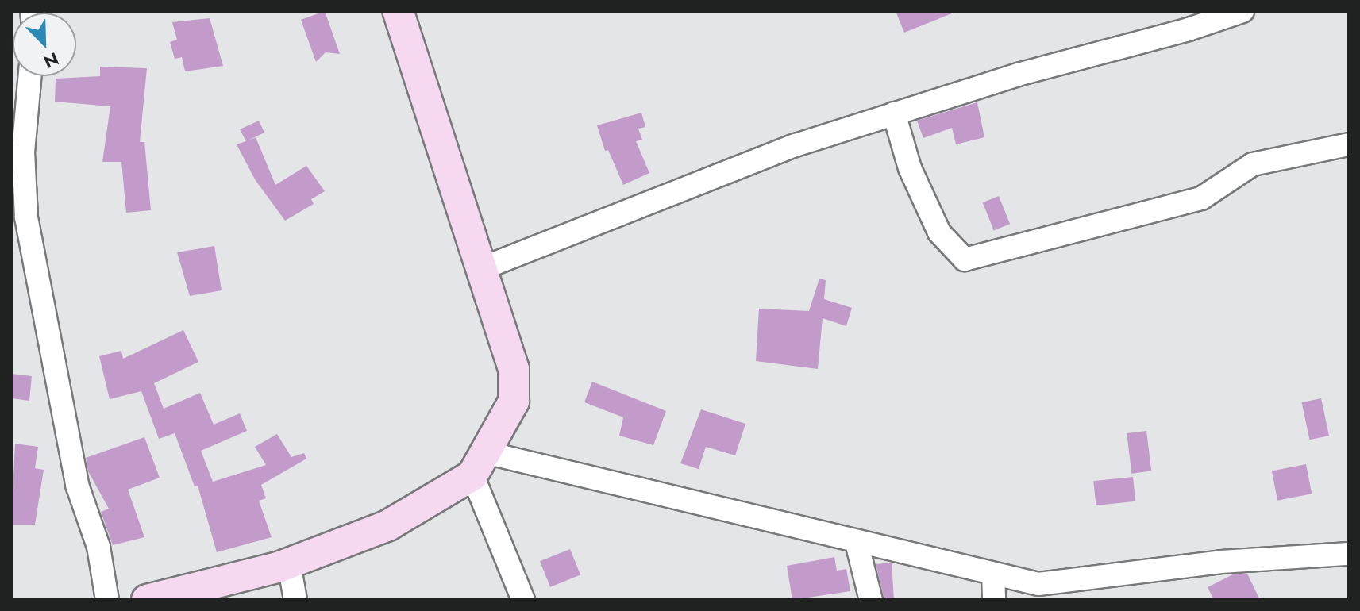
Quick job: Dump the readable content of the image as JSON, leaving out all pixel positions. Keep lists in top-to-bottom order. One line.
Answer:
{"north":"bottom right"}
